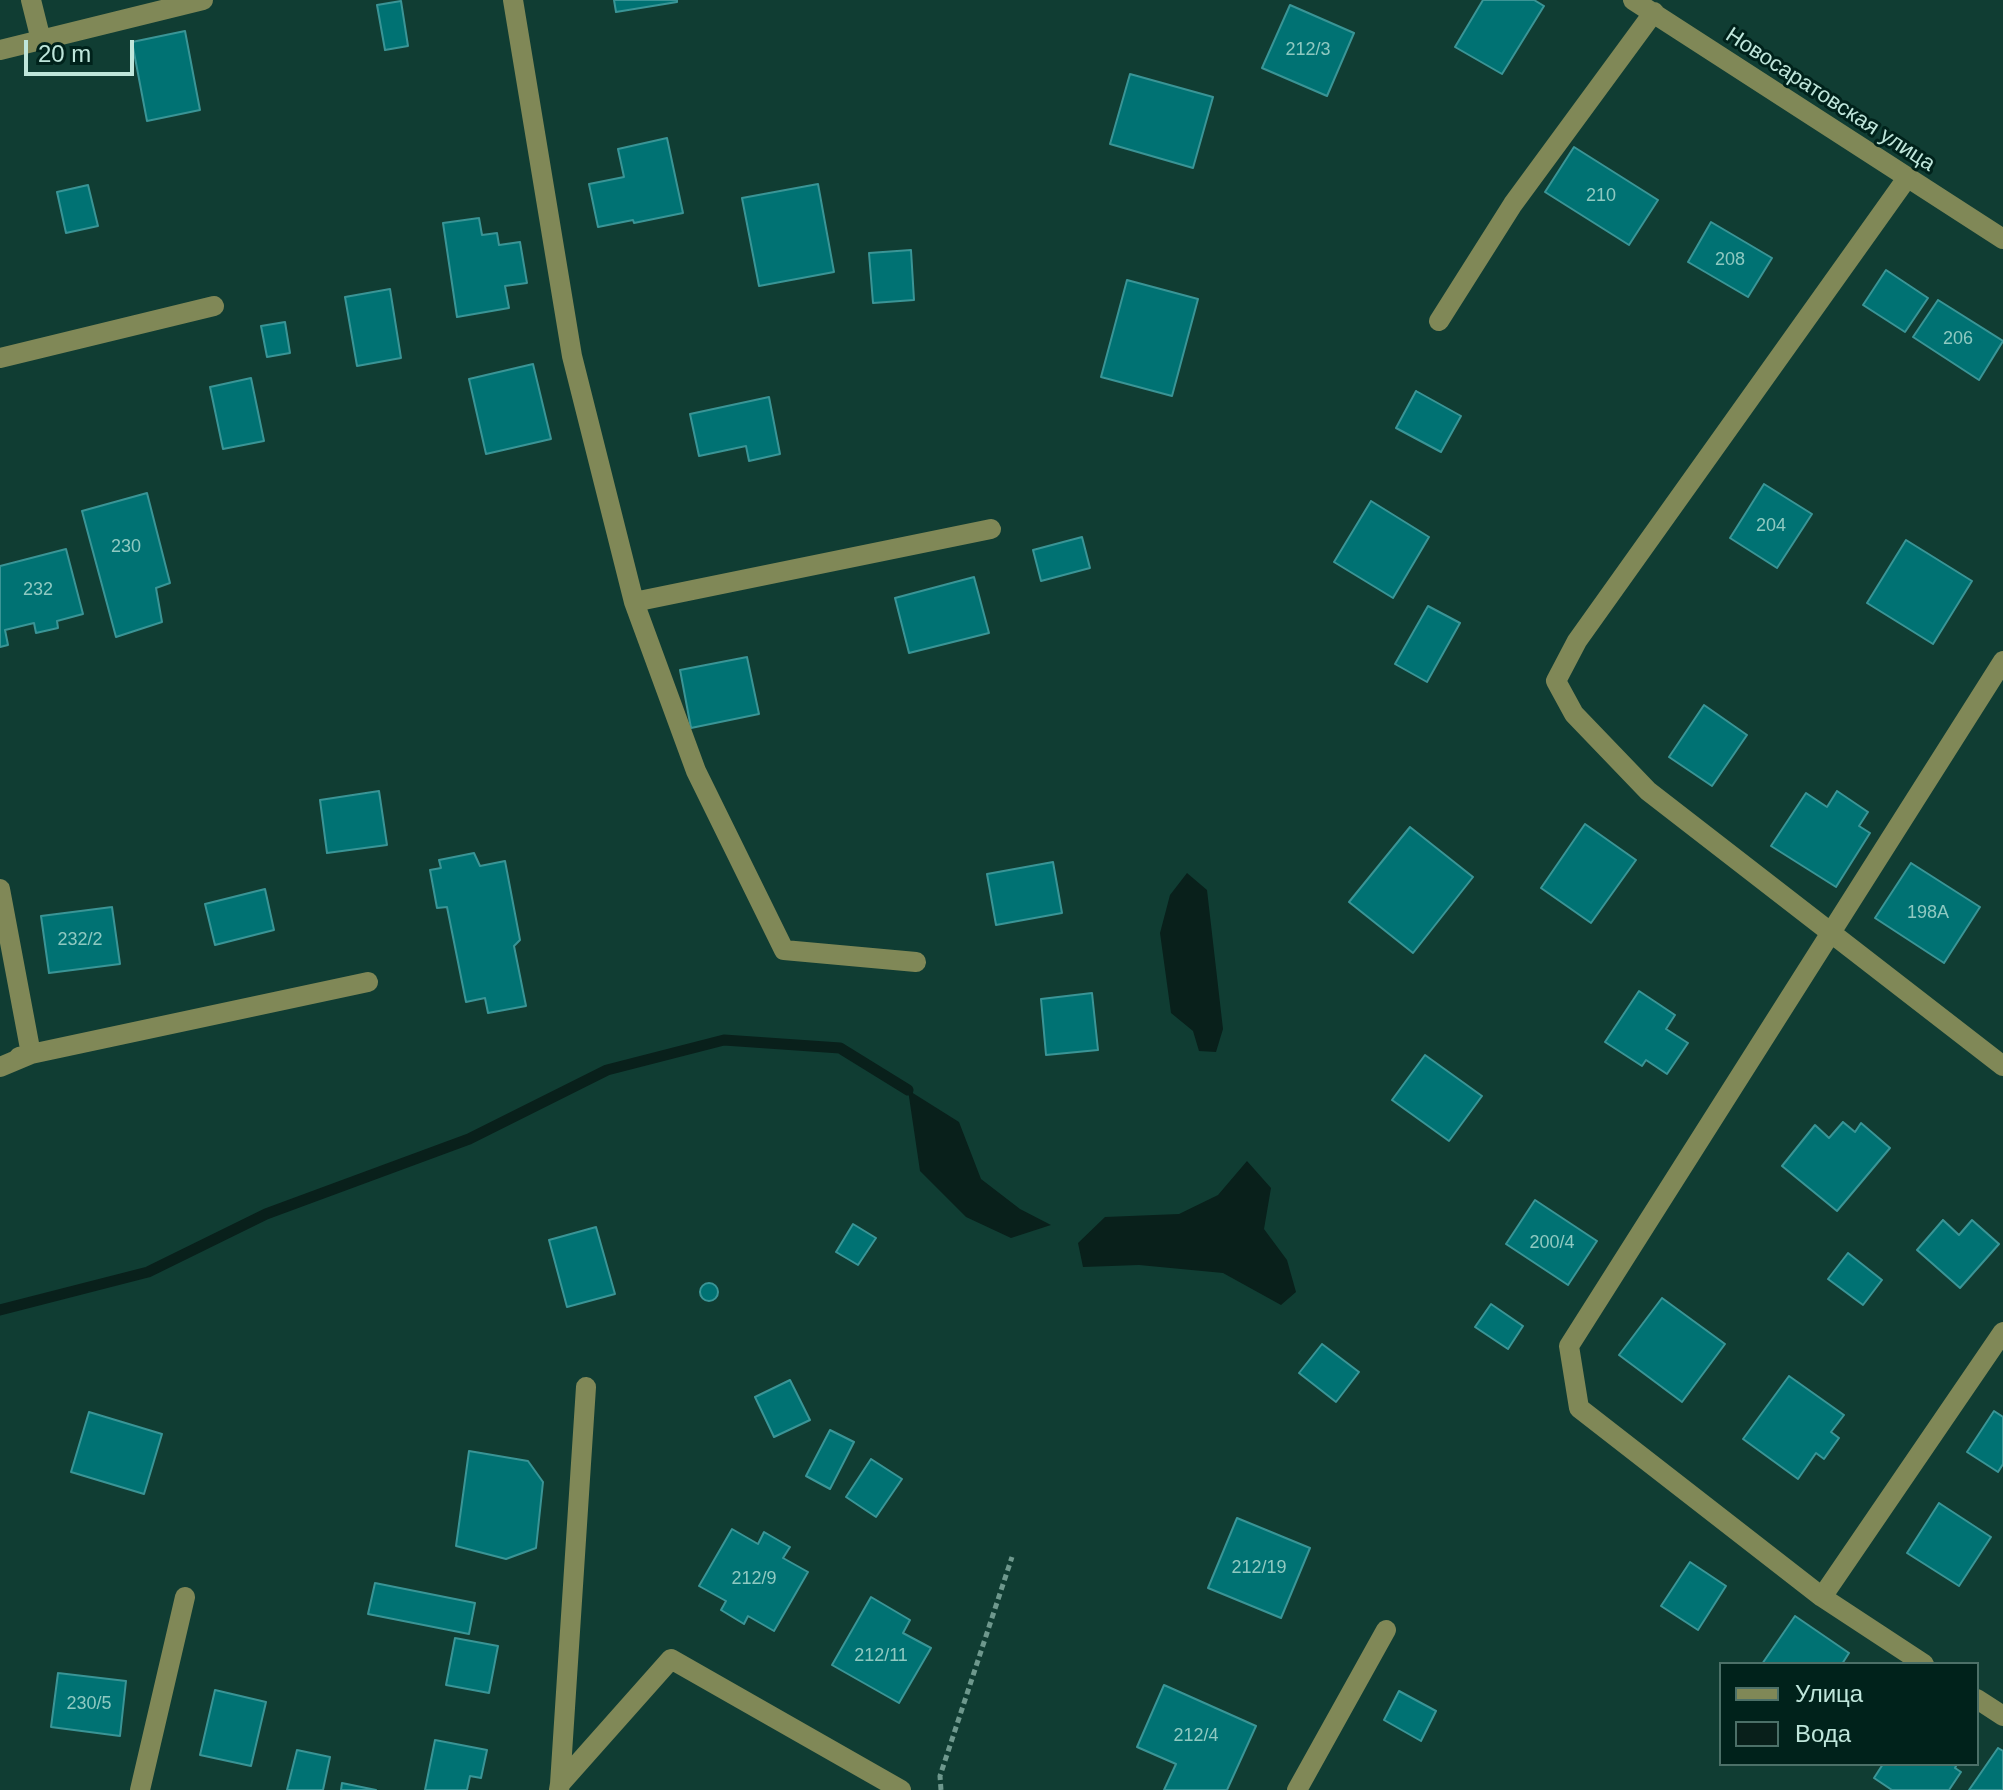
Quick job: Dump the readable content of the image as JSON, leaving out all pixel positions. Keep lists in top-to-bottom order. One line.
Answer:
{"streets":{"street":["Новосаратовская улица"]},"house_numbers":["212/3","210","208","206","204","230","232","198А","232/2","200/4","212/19","212/9","212/11","230/5","212/4"],"legend":["Улица","Вода"],"scale_bar":"20 m"}
